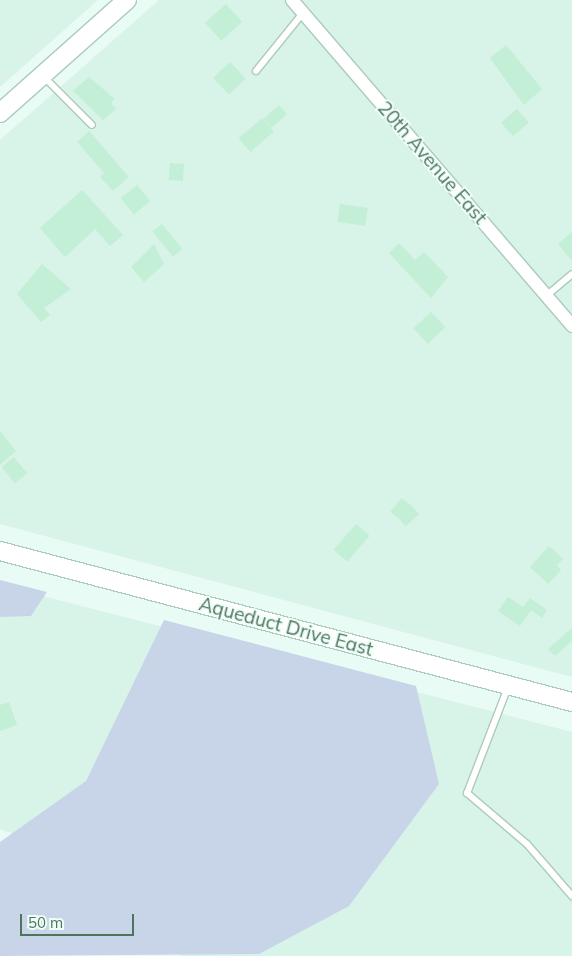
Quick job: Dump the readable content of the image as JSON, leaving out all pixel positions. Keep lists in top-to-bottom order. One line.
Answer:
{"streets":{"street":["20th Avenue East","Aqueduct Drive East"]},"scale_bar":"50 m"}
